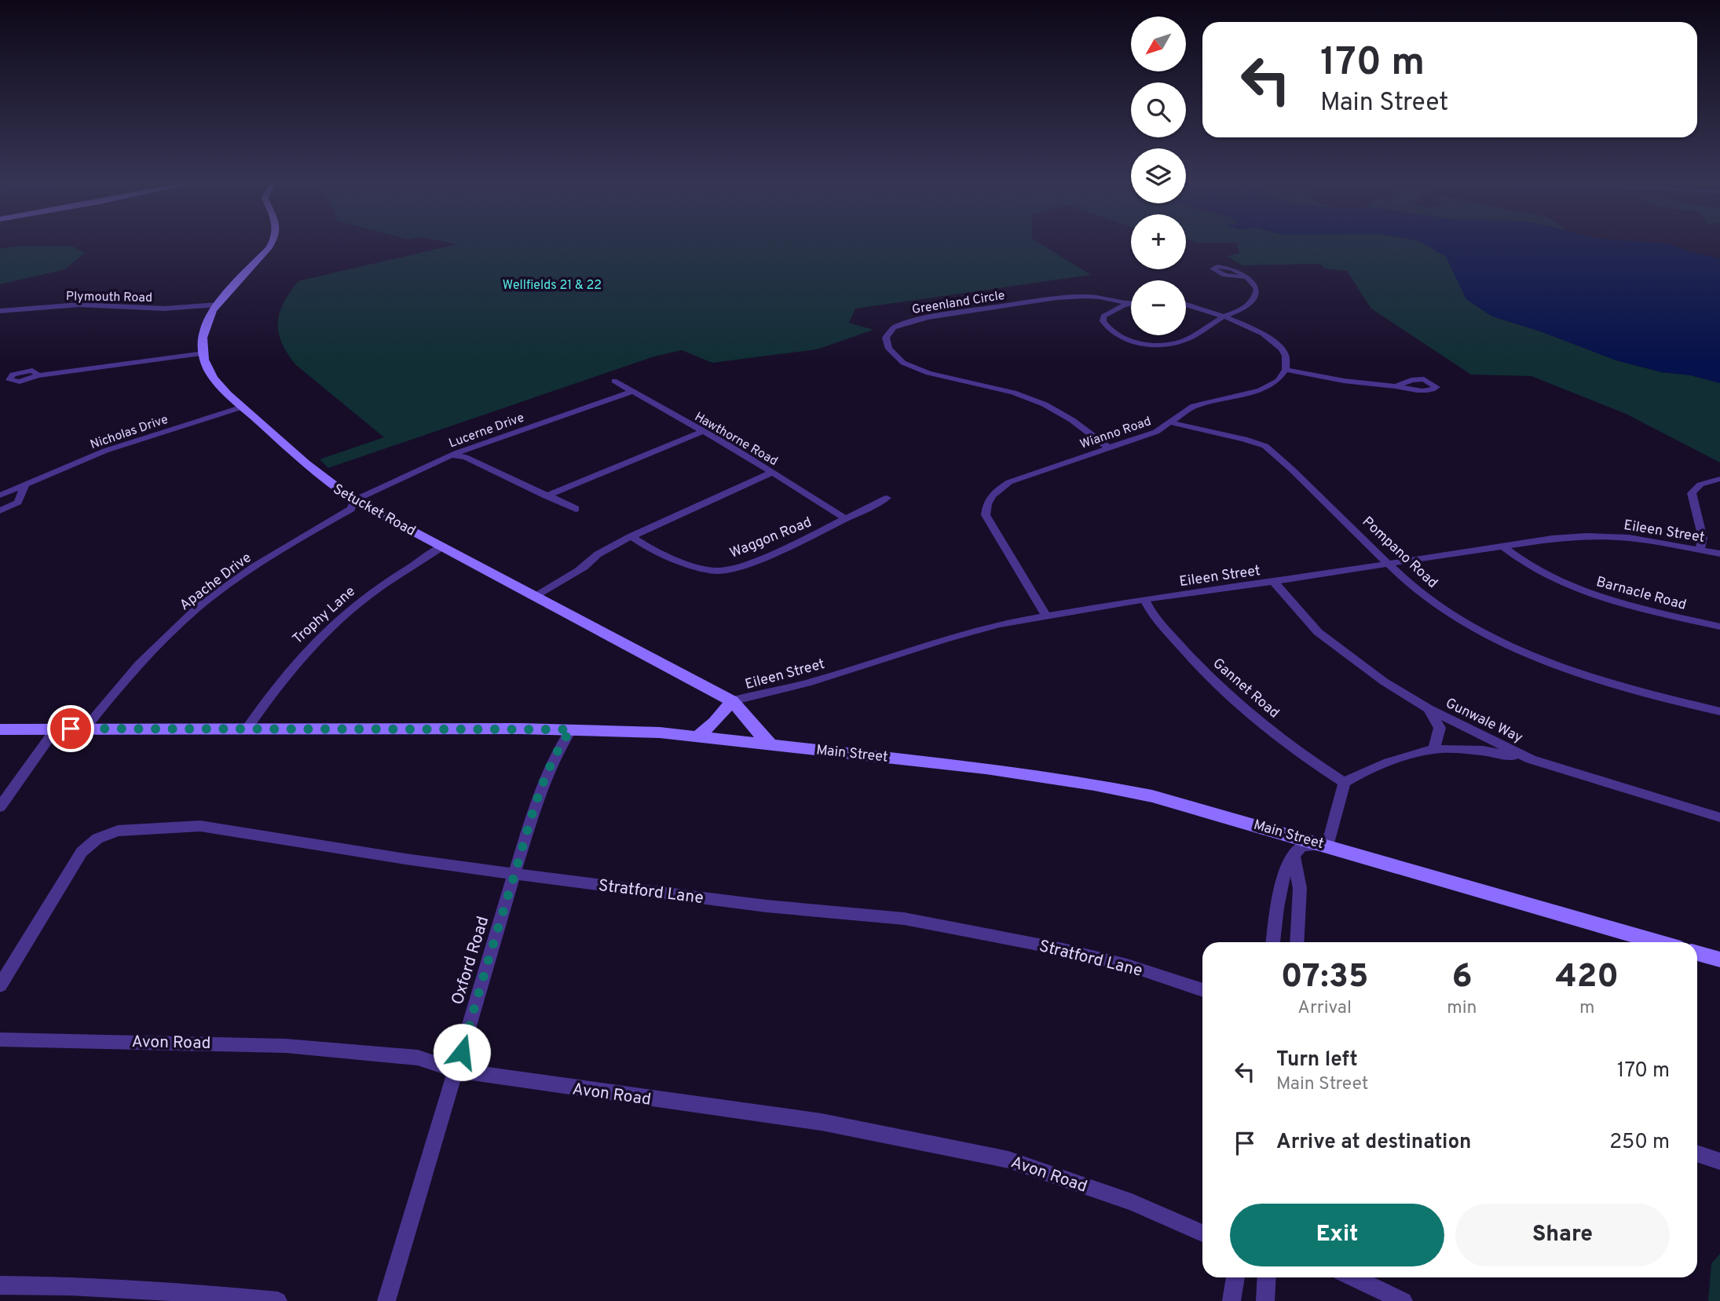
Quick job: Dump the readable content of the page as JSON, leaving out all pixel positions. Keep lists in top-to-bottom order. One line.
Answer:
{"streets":{"main road":["Setucket Road","Main Street"],"street":["Plymouth Road","Greenland Circle","Lucerne Drive","Nicholas Drive","Wianno Road","Hawthorne Road","Eileen Street","Waggon Road","Pompano Road","Apache Drive","Barnacle Road","Trophy Lane","Gannet Road","Gunwale Way","Stratford Lane","Oxford Road","Avon Road"]},"crossings":[["Plymouth Road","Setucket Road"],["Greenland Circle","Wianno Road"],["Lucerne Drive","Hawthorne Road"],["Lucerne Drive","Setucket Road"],["Lucerne Drive","Apache Drive"],["Nicholas Drive","Setucket Road"],["Wianno Road","Eileen Street"],["Wianno Road","Pompano Road"],["Hawthorne Road","Waggon Road"],["Setucket Road","Eileen Street"],["Setucket Road","Apache Drive"],["Setucket Road","Trophy Lane"],["Setucket Road","Main Street"],["Eileen Street","Pompano Road"],["Eileen Street","Barnacle Road"],["Eileen Street","Gannet Road"],["Eileen Street","Gunwale Way"],["Apache Drive","Main Street"],["Trophy Lane","Main Street"],["Main Street","Oxford Road"],["Stratford Lane","Oxford Road"],["Oxford Road","Avon Road"]],"parks":["Wellfields 21 & 22"],"north":"bottom left","page":{"map_buttons":["+","−"],"turn":["170 m","Main Street"],"eta":["07:35","Arrival","6","min","420","m"],"list":[{"name":"Turn left","note":"Main Street","value":"170 m"},{"name":"Arrive at destination","value":"250 m"}],"buttons":["Exit","Share"]}}
